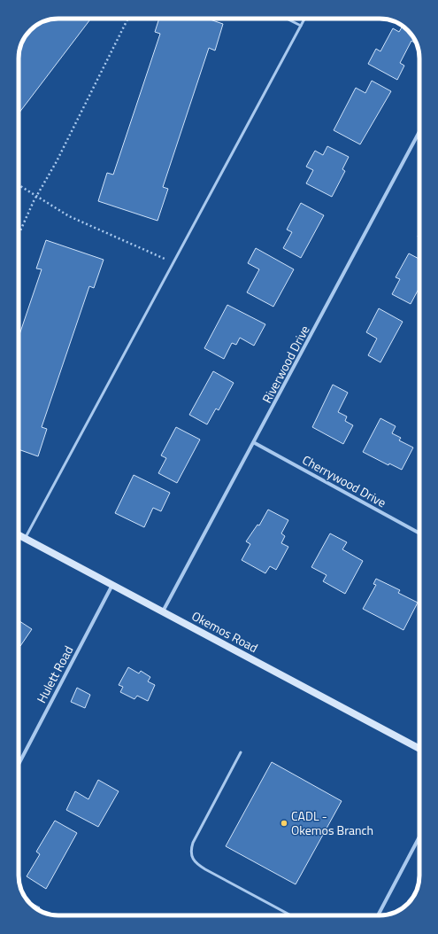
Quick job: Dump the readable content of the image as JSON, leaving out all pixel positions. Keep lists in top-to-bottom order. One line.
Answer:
{"streets":{"main road":["Okemos Road"],"street":["Riverwood Drive","Cherrywood Drive","Hulett Road"]},"crossings":[["Riverwood Drive","Cherrywood Drive"],["Riverwood Drive","Okemos Road"],["Okemos Road","Hulett Road"]],"places":["CADL - Okemos Branch"]}
